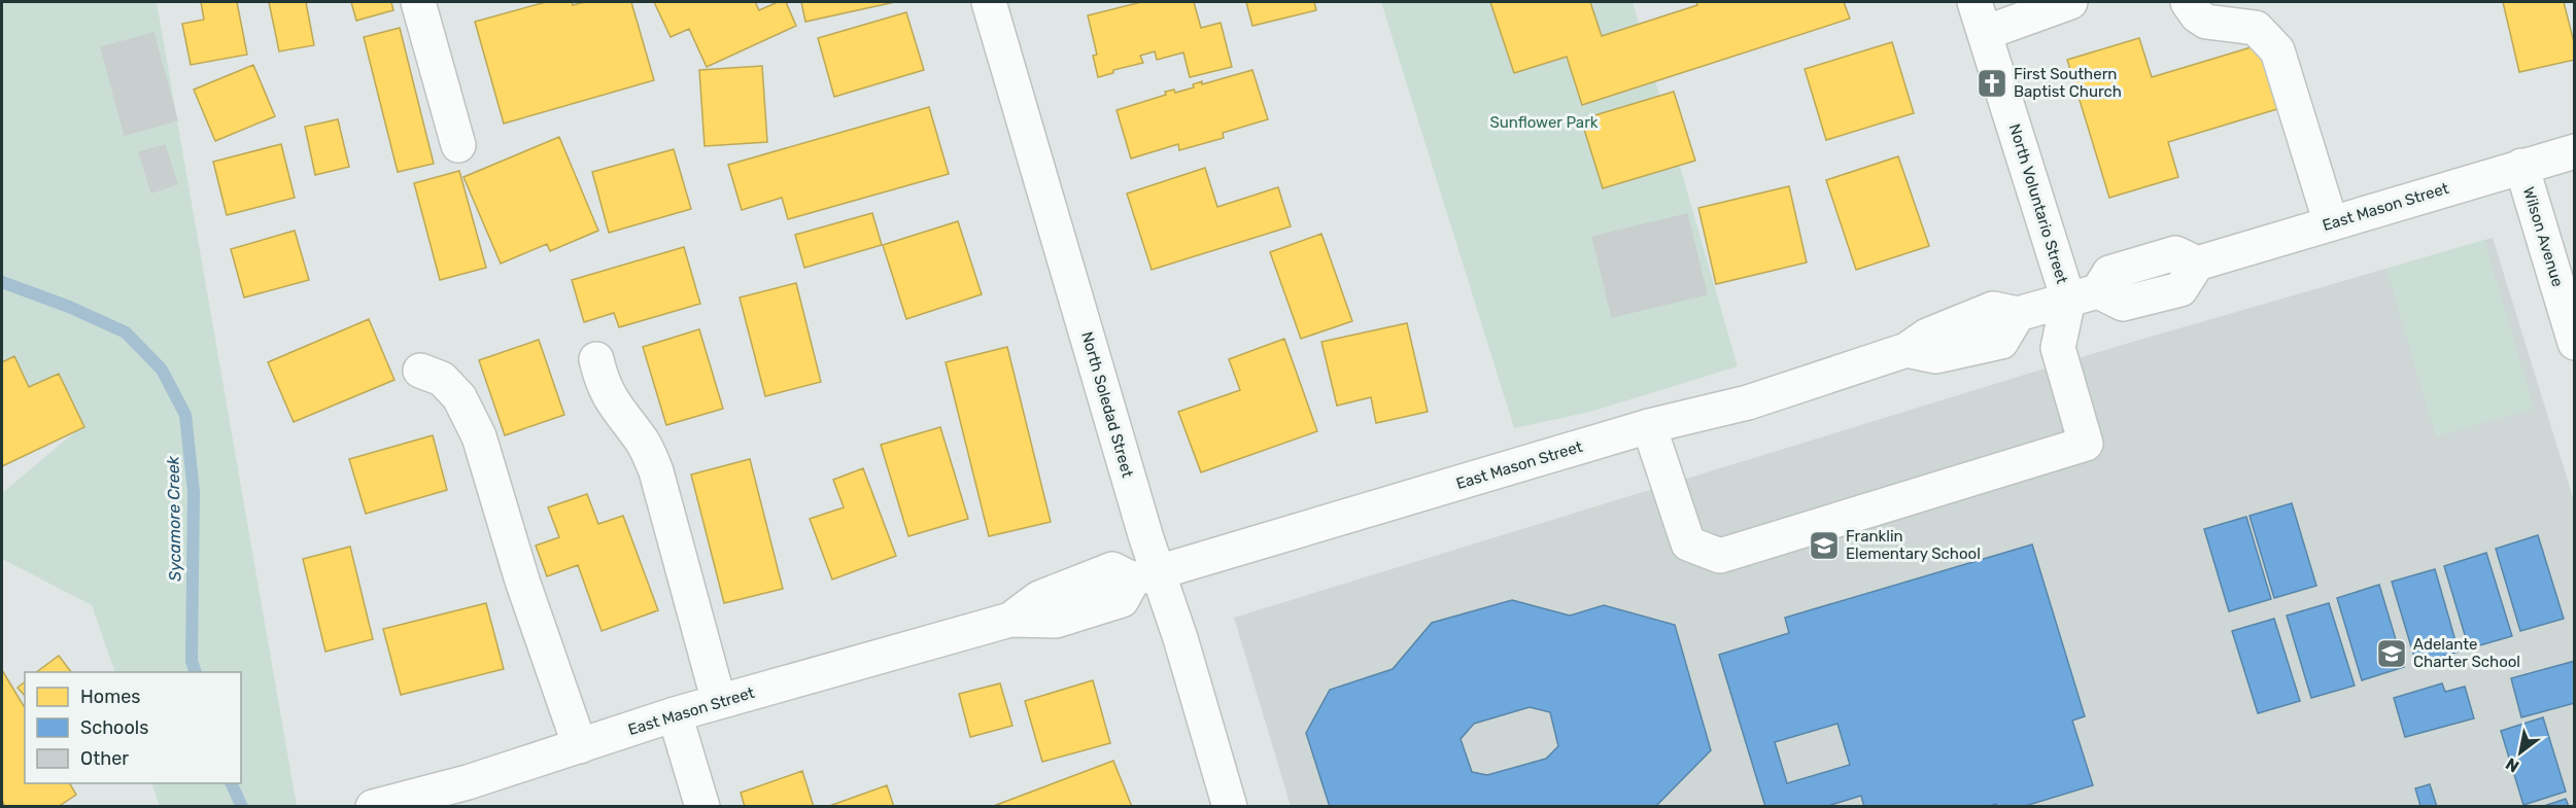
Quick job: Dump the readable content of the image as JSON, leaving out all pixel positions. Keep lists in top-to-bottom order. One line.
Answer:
{"streets":{"street":["North Voluntario Street","East Mason Street","Wilson Avenue","North Soledad Street"]},"crossings":[["North Voluntario Street","East Mason Street"],["East Mason Street","Wilson Avenue"],["East Mason Street","North Soledad Street"]],"water":["Sycamore Creek"],"parks":["Sunflower Park"],"places":{"church":["First Southern Baptist Church"],"school or university":["Franklin Elementary School","Adelante Charter School"]},"legend":["Homes","Schools","Other"],"north":"bottom left"}
